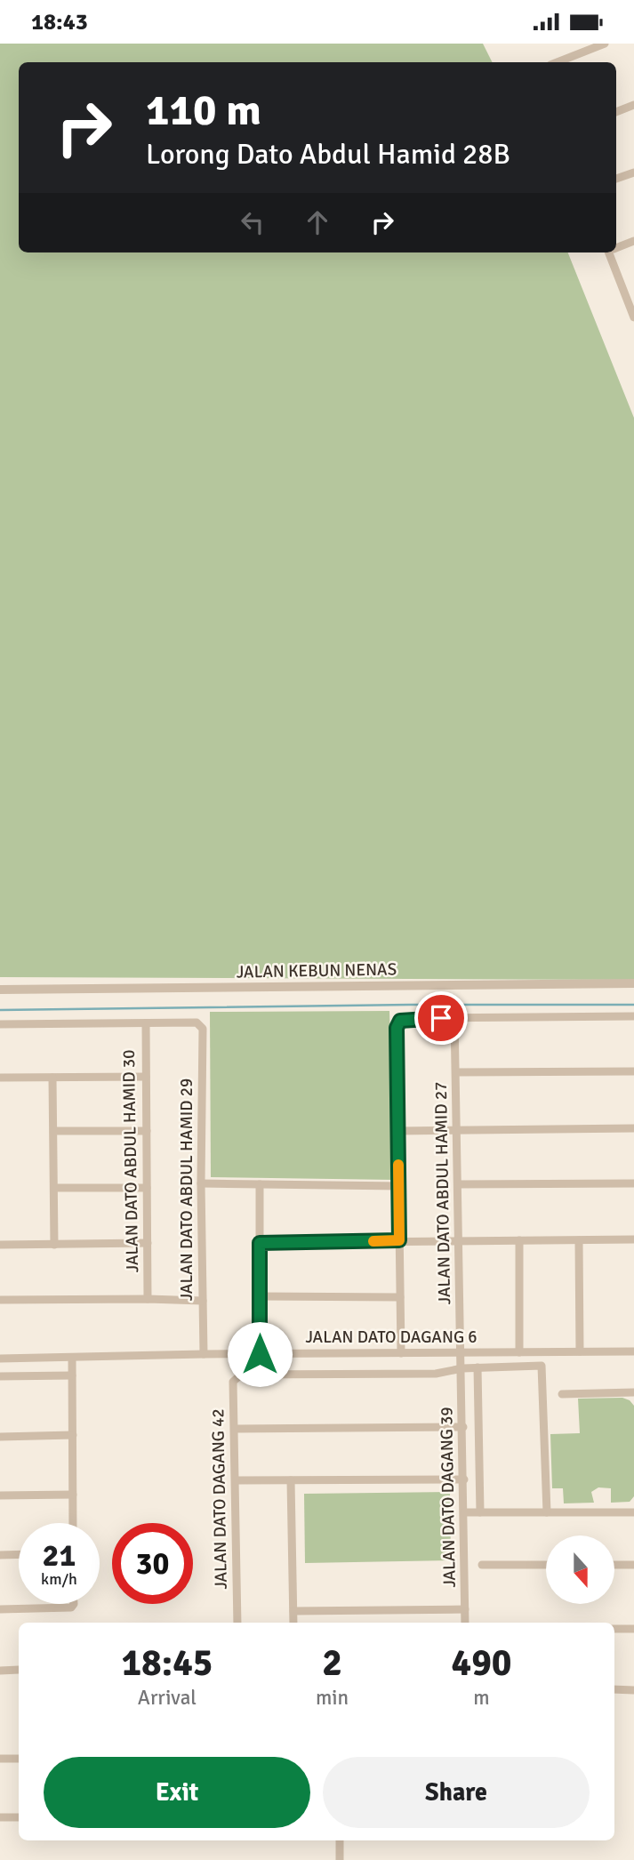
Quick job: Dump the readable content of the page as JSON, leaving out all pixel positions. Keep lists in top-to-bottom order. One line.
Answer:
{"streets":{"street":["JALAN KEBUN NENAS","JALAN DATO ABDUL HAMID 30","JALAN DATO ABDUL HAMID 29","JALAN DATO ABDUL HAMID 27","JALAN DATO DAGANG 6","JALAN DATO DAGANG 39","JALAN DATO DAGANG 42"]},"crossings":[["JALAN DATO ABDUL HAMID 30","JALAN DATO ABDUL HAMID 29"],["JALAN DATO ABDUL HAMID 29","JALAN DATO DAGANG 6"],["JALAN DATO ABDUL HAMID 27","JALAN DATO DAGANG 6"],["JALAN DATO ABDUL HAMID 27","JALAN DATO DAGANG 39"],["JALAN DATO ABDUL HAMID 27","JALAN DATO DAGANG 42"],["JALAN DATO DAGANG 39","JALAN DATO DAGANG 42"]],"north":"bottom","page":{"status":"18:43","turn":["110 m","Lorong Dato Abdul Hamid 28B"],"speed":"21 km/h","limit":"30","eta":["18:45","Arrival","2","min","490","m"],"buttons":["Exit","Share"]}}
